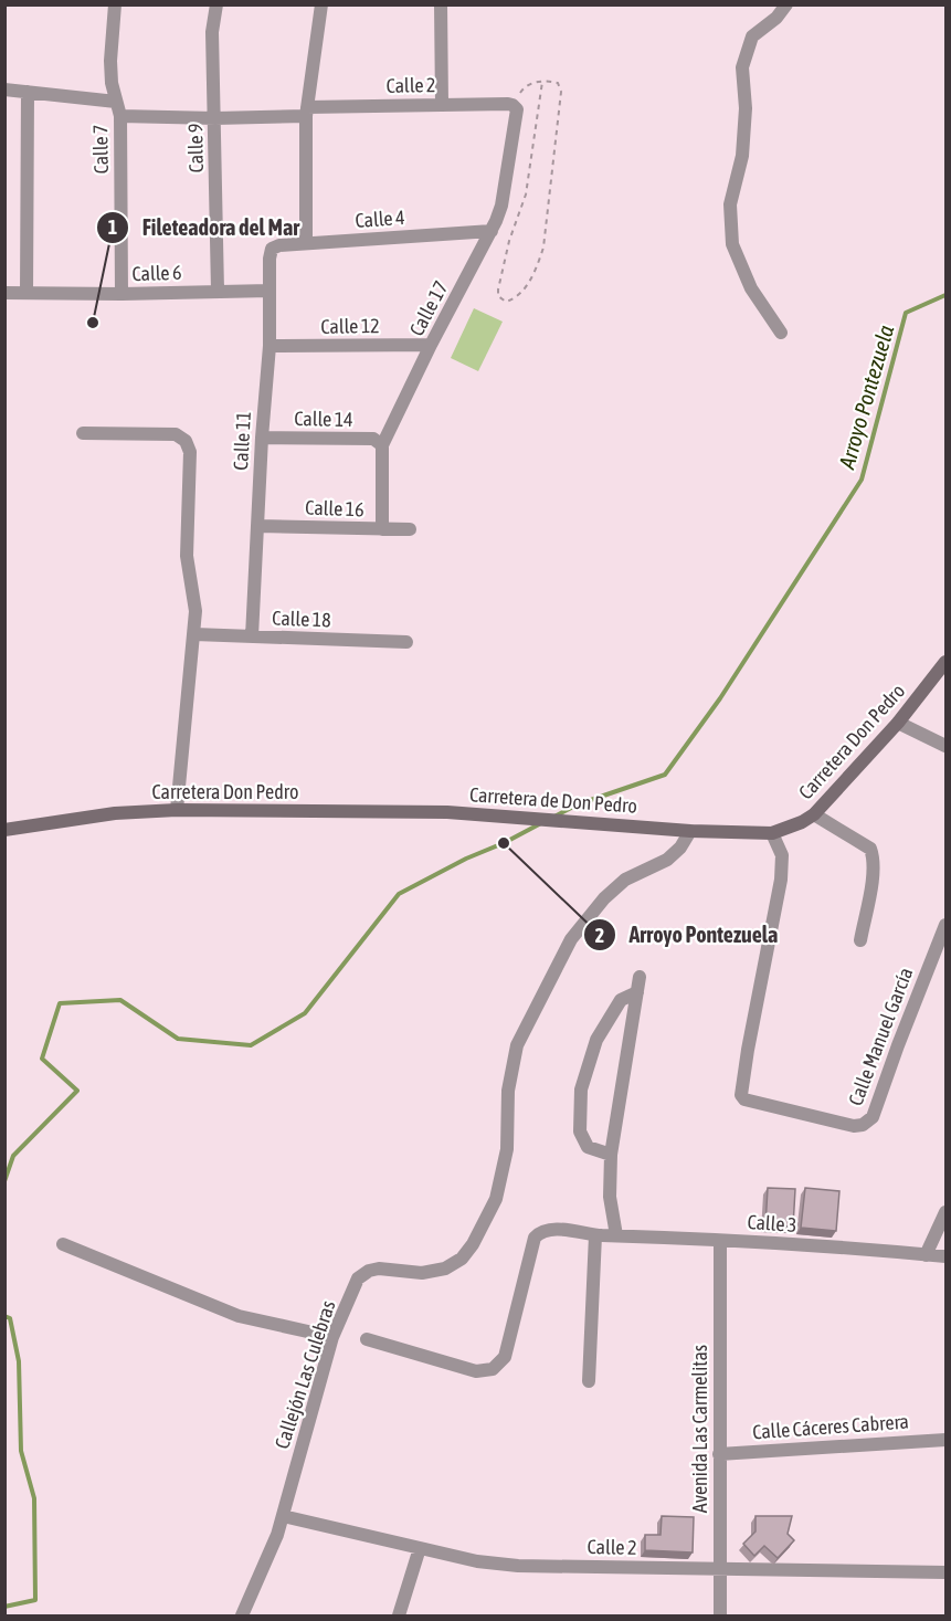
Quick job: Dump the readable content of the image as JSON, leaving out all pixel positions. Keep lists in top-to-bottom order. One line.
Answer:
{"streets":{"street":["Calle 2","Calle 9","Calle 7","Calle 4","Calle 6","Calle 17","Calle 12","Calle 14","Calle 11","Calle 16","Calle 18","Carretera Don Pedro","Carretera de Don Pedro","Calle Manuel García","Calle 3","Callejón Las Culebras","Calle Cáceres Cabrera","Avenida Las Carmelitas"]},"crossings":[["Calle 2","Calle 9"],["Calle 2","Calle 7"],["Calle 2","Calle 17"],["Calle 2","Callejón Las Culebras"],["Calle 2","Avenida Las Carmelitas"],["Calle 9","Calle 6"],["Calle 7","Calle 6"],["Calle 4","Calle 17"],["Calle 4","Calle 11"],["Calle 6","Calle 11"],["Calle 17","Calle 12"],["Calle 17","Calle 14"],["Calle 17","Calle 16"],["Calle 12","Calle 11"],["Calle 14","Calle 11"],["Calle 11","Calle 16"],["Calle 11","Calle 18"],["Carretera Don Pedro","Carretera de Don Pedro"],["Carretera Don Pedro","Calle Manuel García"],["Carretera Don Pedro","Callejón Las Culebras"],["Calle 3","Avenida Las Carmelitas"],["Calle Cáceres Cabrera","Avenida Las Carmelitas"]],"water":["Arroyo Pontezuela"],"places":["Fileteadora del Mar","Arroyo Pontezuela"]}
